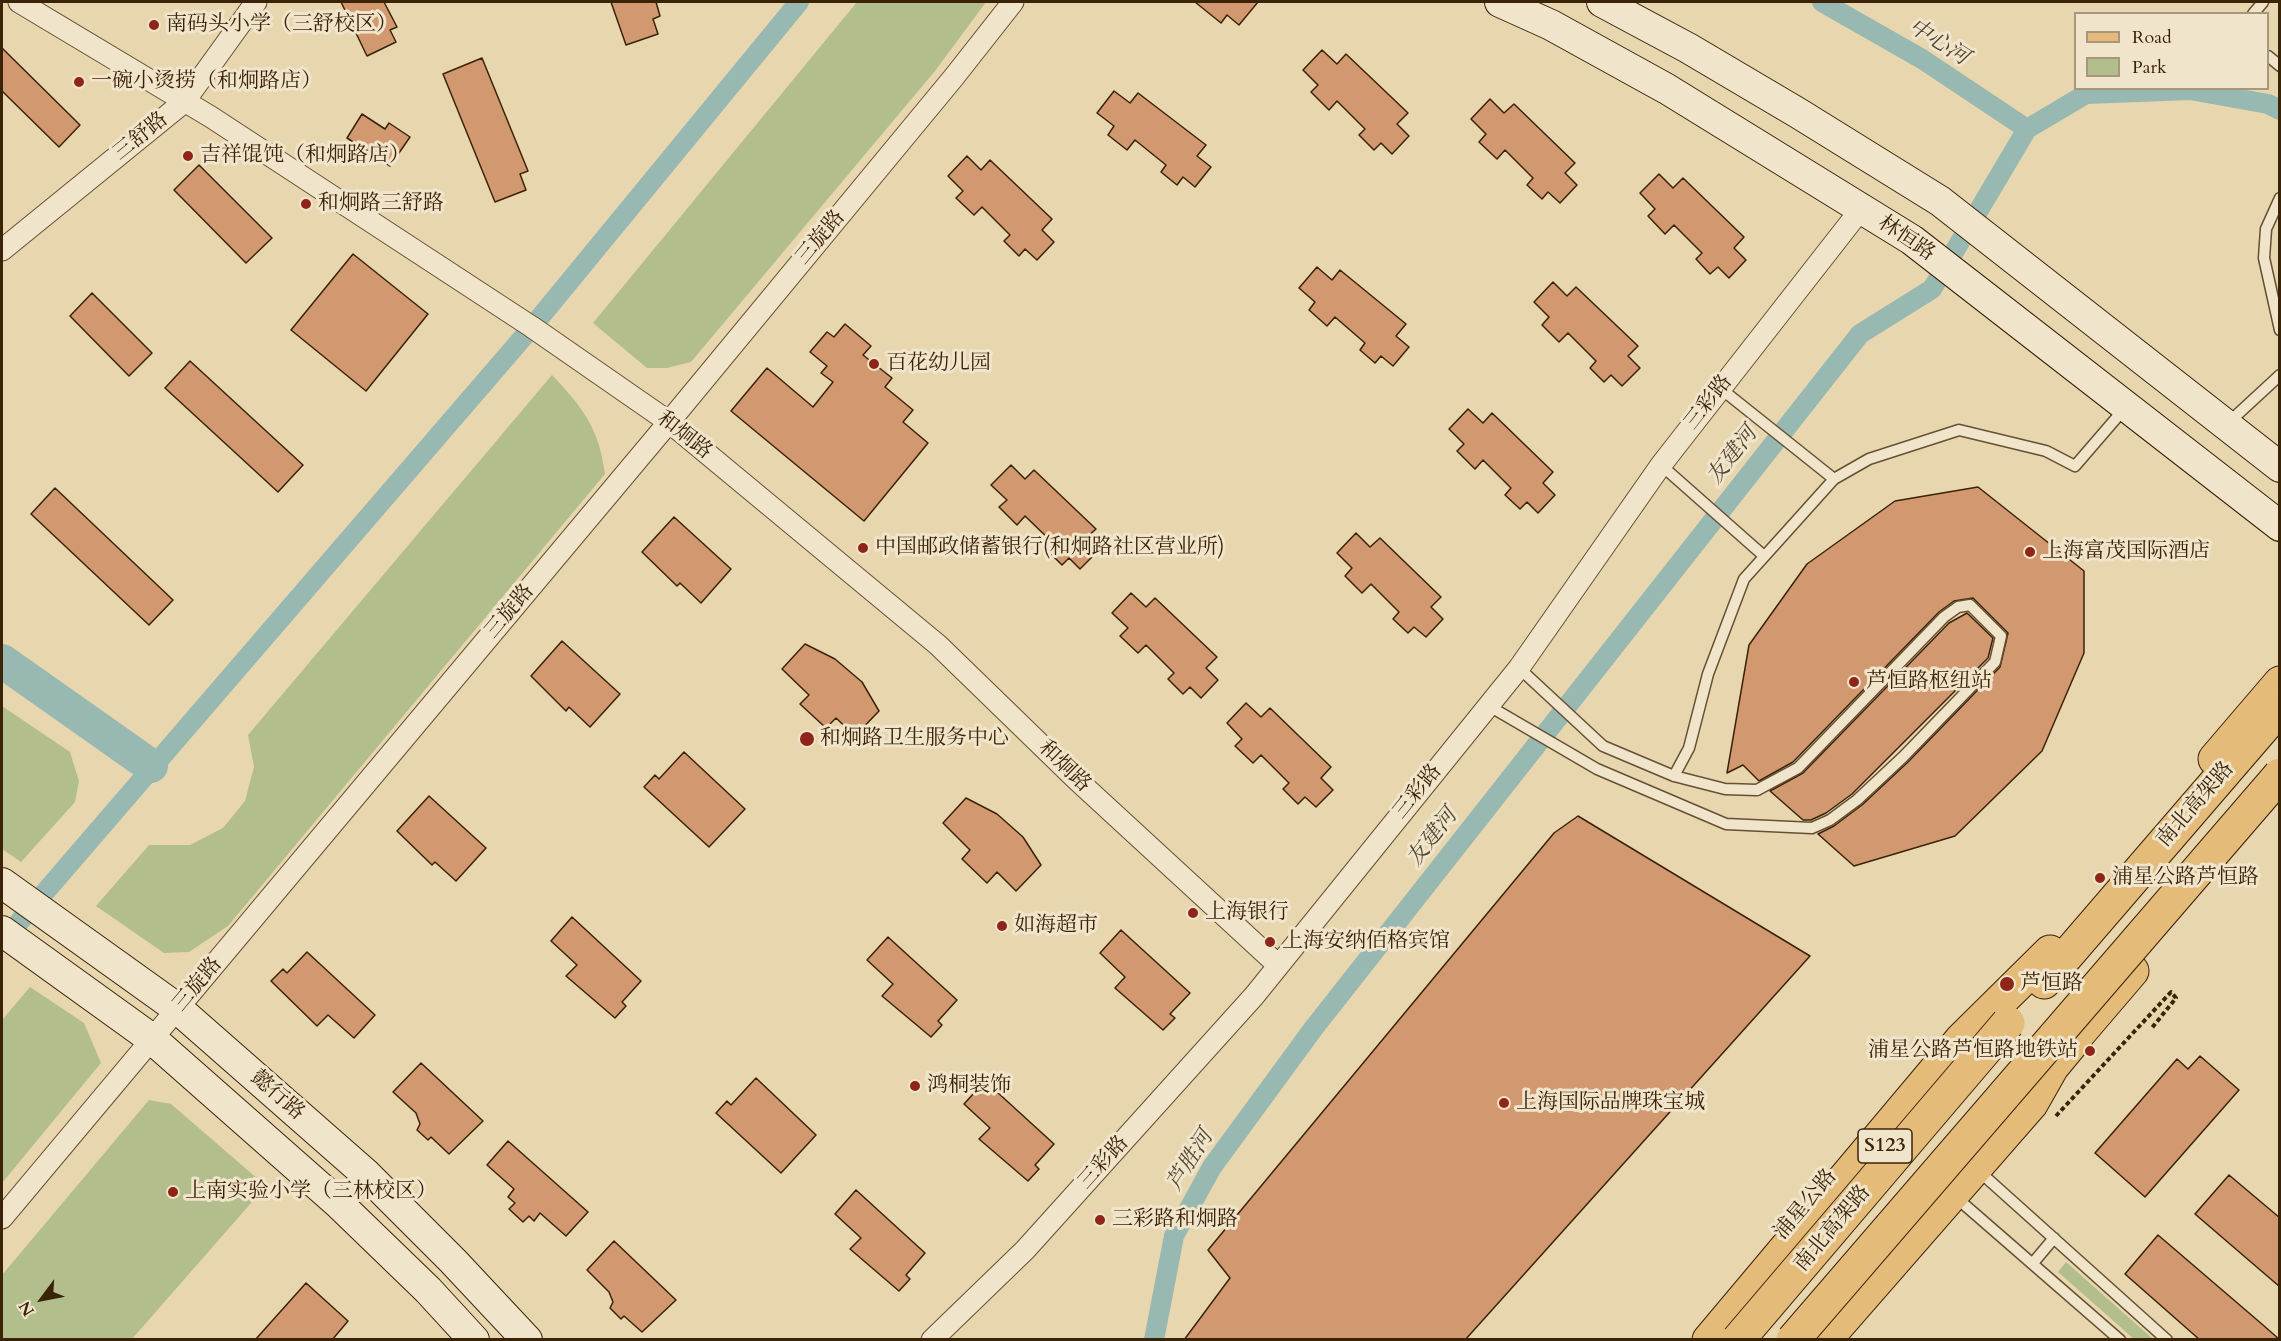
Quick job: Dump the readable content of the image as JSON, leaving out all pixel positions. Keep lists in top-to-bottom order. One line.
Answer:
{"streets":{"main road":["林恒路","南北高架路","懿行路","S123","浦星公路"],"street":["三舒路","三旋路","三彩路","和炯路"]},"crossings":[["三舒路","和炯路"],["三旋路","和炯路"],["三旋路","懿行路"],["林恒路","三彩路"],["三彩路","和炯路"]],"water":["中心河","友建河","芦胜河"],"places":["南码头小学（三舒校区）","一碗小烫捞（和炯路店）","吉祥馄饨（和炯路店）","和炯路三舒路","百花幼儿园","中国邮政储蓄银行(和炯路社区营业所)","上海富茂国际酒店","芦恒路枢纽站","和炯路卫生服务中心","浦星公路芦恒路","上海银行","如海超市","上海安纳佰格宾馆","芦恒路","浦星公路芦恒路地铁站","鸿桐装饰","上海国际品牌珠宝城","上南实验小学（三林校区）","三彩路和炯路"],"legend":["Road","Park"],"north":"bottom left"}
